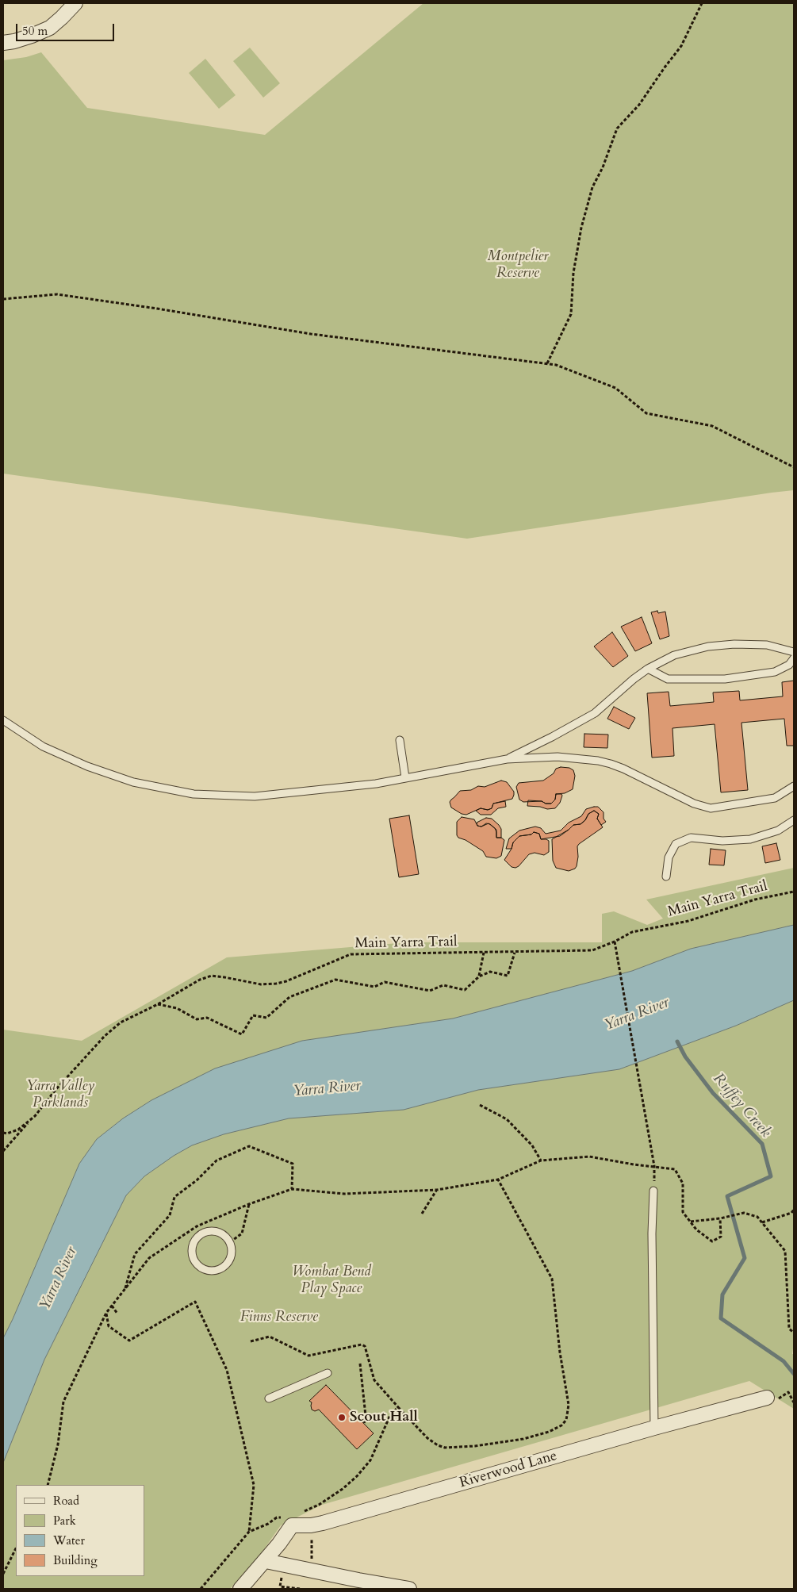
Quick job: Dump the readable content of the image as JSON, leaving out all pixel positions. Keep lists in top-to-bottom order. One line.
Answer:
{"streets":{"street":["Riverwood Lane"],"path":["Main Yarra Trail"]},"water":["Yarra River","Ruffey Creek"],"parks":["Montpelier Reserve","Yarra Valley Parklands","Wombat Bend Play Space","Finns Reserve"],"places":["Scout Hall"],"legend":["Road","Park","Water","Building"],"scale_bar":"50 m"}
